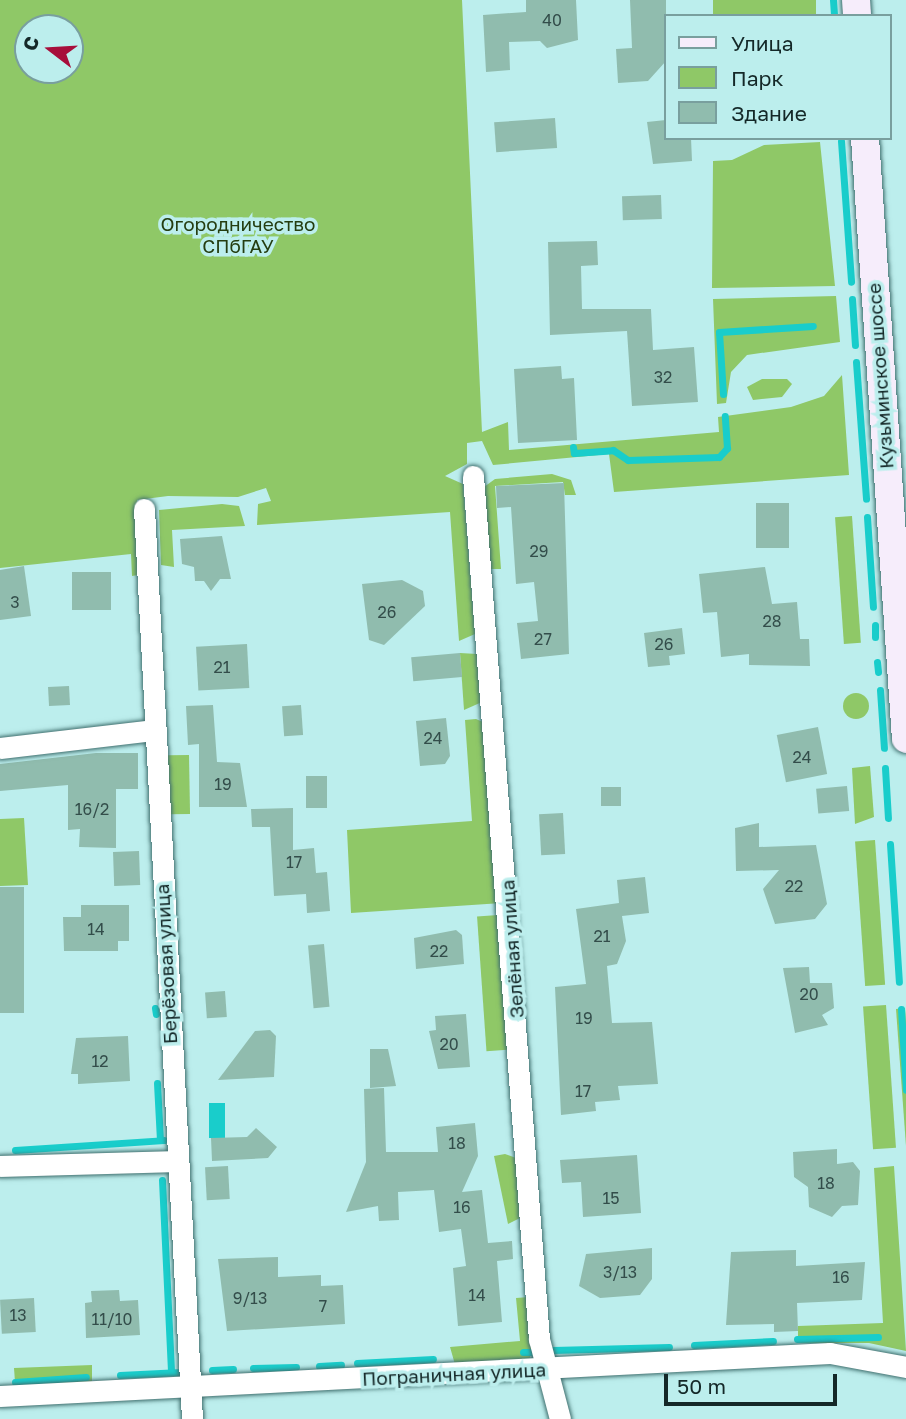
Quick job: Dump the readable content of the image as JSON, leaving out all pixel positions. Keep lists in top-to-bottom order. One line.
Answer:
{"streets":{"main road":["Кузьминское шоссе"],"street":["Зелёная улица","Берёзовая улица","Пограничная улица"]},"crossings":[["Зелёная улица","Пограничная улица"],["Берёзовая улица","Пограничная улица"]],"parks":["Огородничество СПбГАУ"],"house_numbers":["40","32","29","3","26","28","27","26","21","24","24","19","16/2","17","22","14","21","22","20","19","20","12","17","18","18","15","16","3/13","16","14","9/13","7","13","11/10"],"legend":["Улица","Парк","Здание"],"scale_bar":"50 m","north":"left"}
